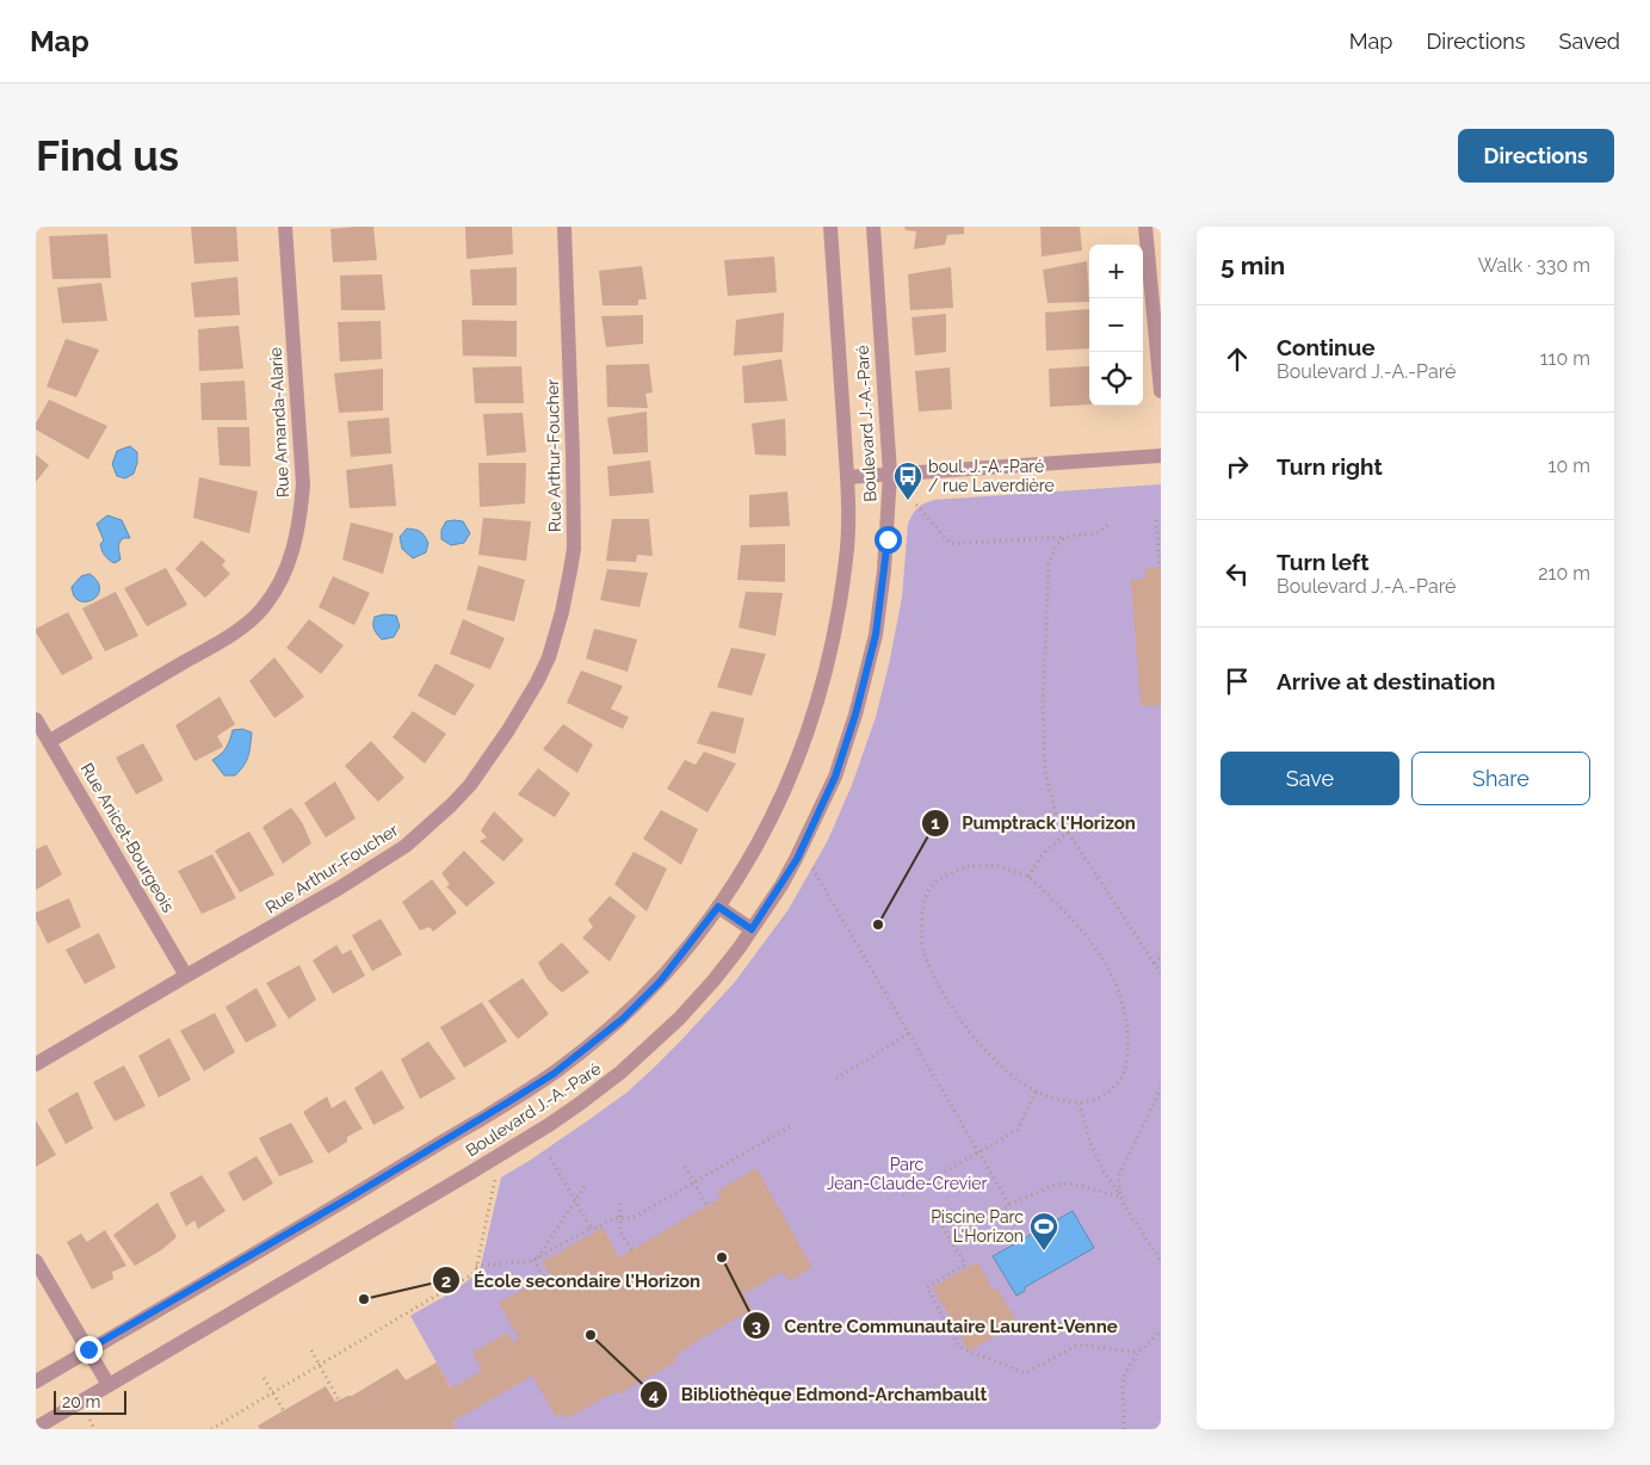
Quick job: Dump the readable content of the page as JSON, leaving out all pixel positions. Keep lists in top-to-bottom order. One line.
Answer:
{"streets":{"street":["Rue Amanda-Alarie","Boulevard J.-A.-Paré","Rue Arthur-Foucher","Rue Anicet-Bourgeois"]},"crossings":[["Rue Amanda-Alarie","Rue Anicet-Bourgeois"],["Rue Arthur-Foucher","Rue Anicet-Bourgeois"]],"parks":["Parc Jean-Claude-Crevier"],"places":{"bus stop":["boul. J.-A.-Paré / rue Laverdière"],"other":["Pumptrack l'Horizon","Centre Communautaire Laurent-Venne","École secondaire l'Horizon","Bibliothèque Edmond-Archambault"],"sports":["Piscine Parc L'Horizon"]},"scale_bar":"20 m","page":{"header":"Map","nav":["Map","Directions","Saved"],"buttons":["Directions",["Save","Share"]],"title":"Find us","heading":["5 min","Walk · 330 m"],"map_buttons":["+","−"],"list":[["Continue","Boulevard J.-A.-Paré","110 m"],["Turn right","10 m"],["Turn left","Boulevard J.-A.-Paré","210 m"],"Arrive at destination"],"scale":"20 m"}}
